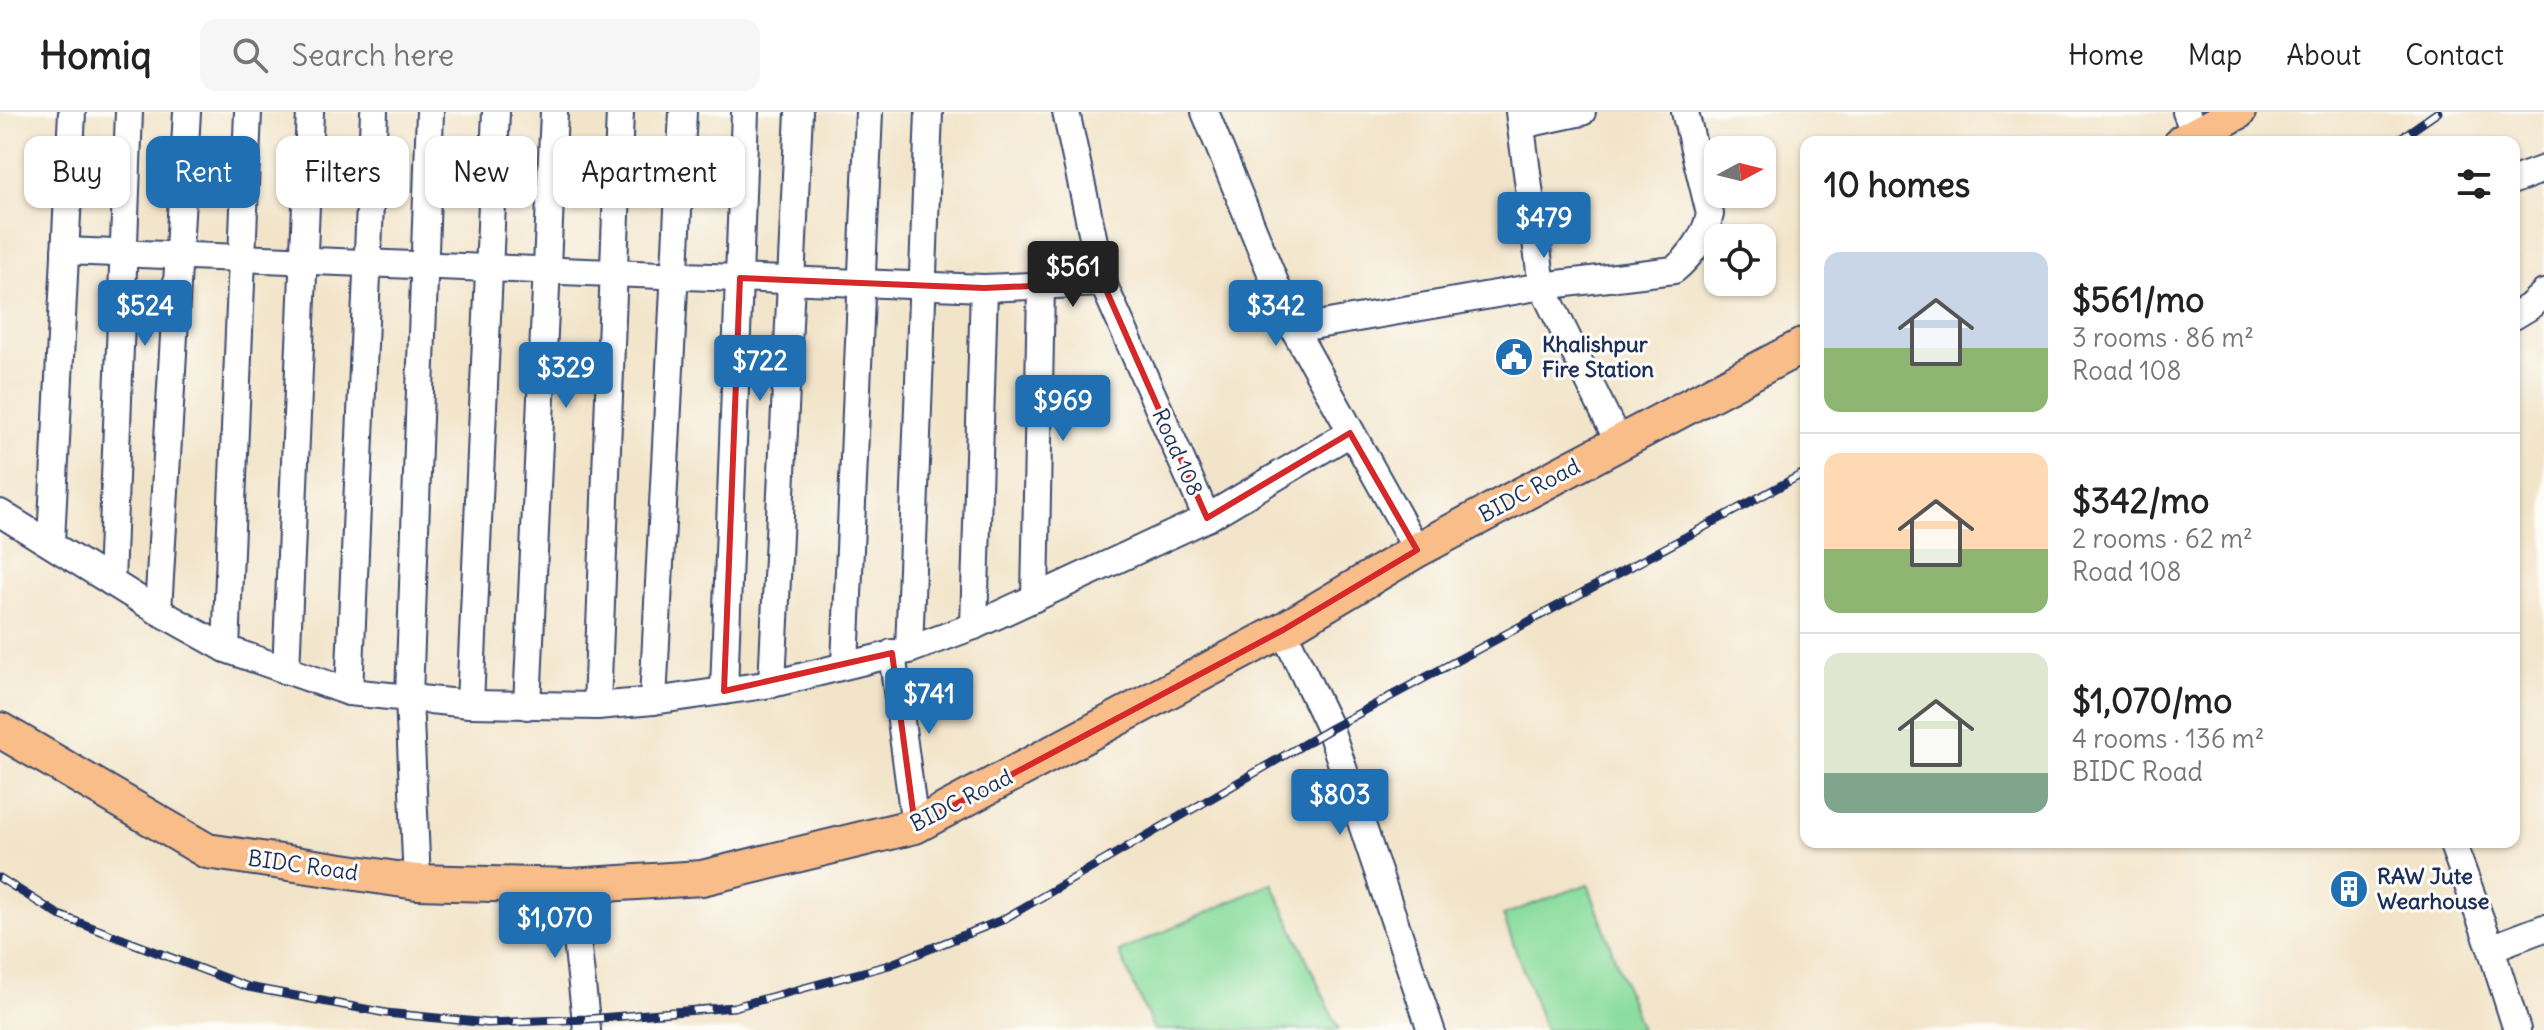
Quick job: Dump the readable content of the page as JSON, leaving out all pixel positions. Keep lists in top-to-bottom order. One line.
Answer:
{"streets":{"main road":["BIDC Road"],"street":["Road 108"]},"places":{"public building":["Khalishpur Fire Station"],"building":["RAW Jute Wearhouse"]},"north":"right","page":{"header":"Homiq","search":"Search here","nav":["Home","Map","About","Contact"],"chip":["Buy","Rent","Filters","New","Apartment"],"heading":"10 homes","price":["$479","$561","$524","$342","$722","$329","$969","$741","$803","$1,070"],"list":[{"name":"$561/mo","note":"3 rooms · 86 m² · Road 108"},{"name":"$342/mo","note":"2 rooms · 62 m² · Road 108"},{"name":"$1,070/mo","note":"4 rooms · 136 m² · BIDC Road"}]}}
